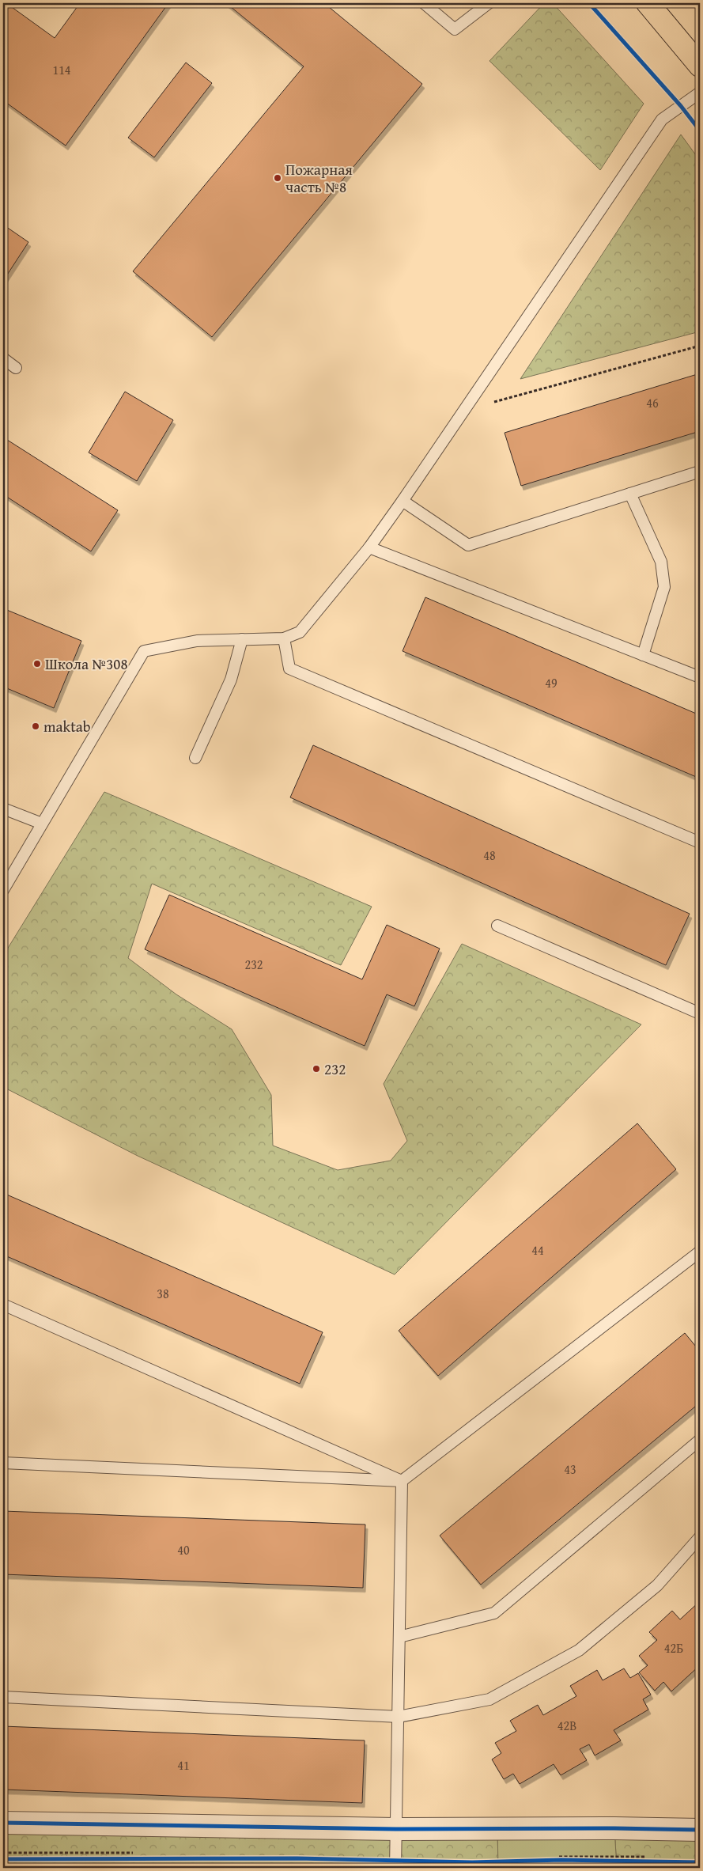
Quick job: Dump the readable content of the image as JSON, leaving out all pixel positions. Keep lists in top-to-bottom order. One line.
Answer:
{"places":["Пожарная часть №8","Школа №308","maktab","232"],"house_numbers":["114","46","49","48","232","44","38","43","40","42Б","42В","41"]}
